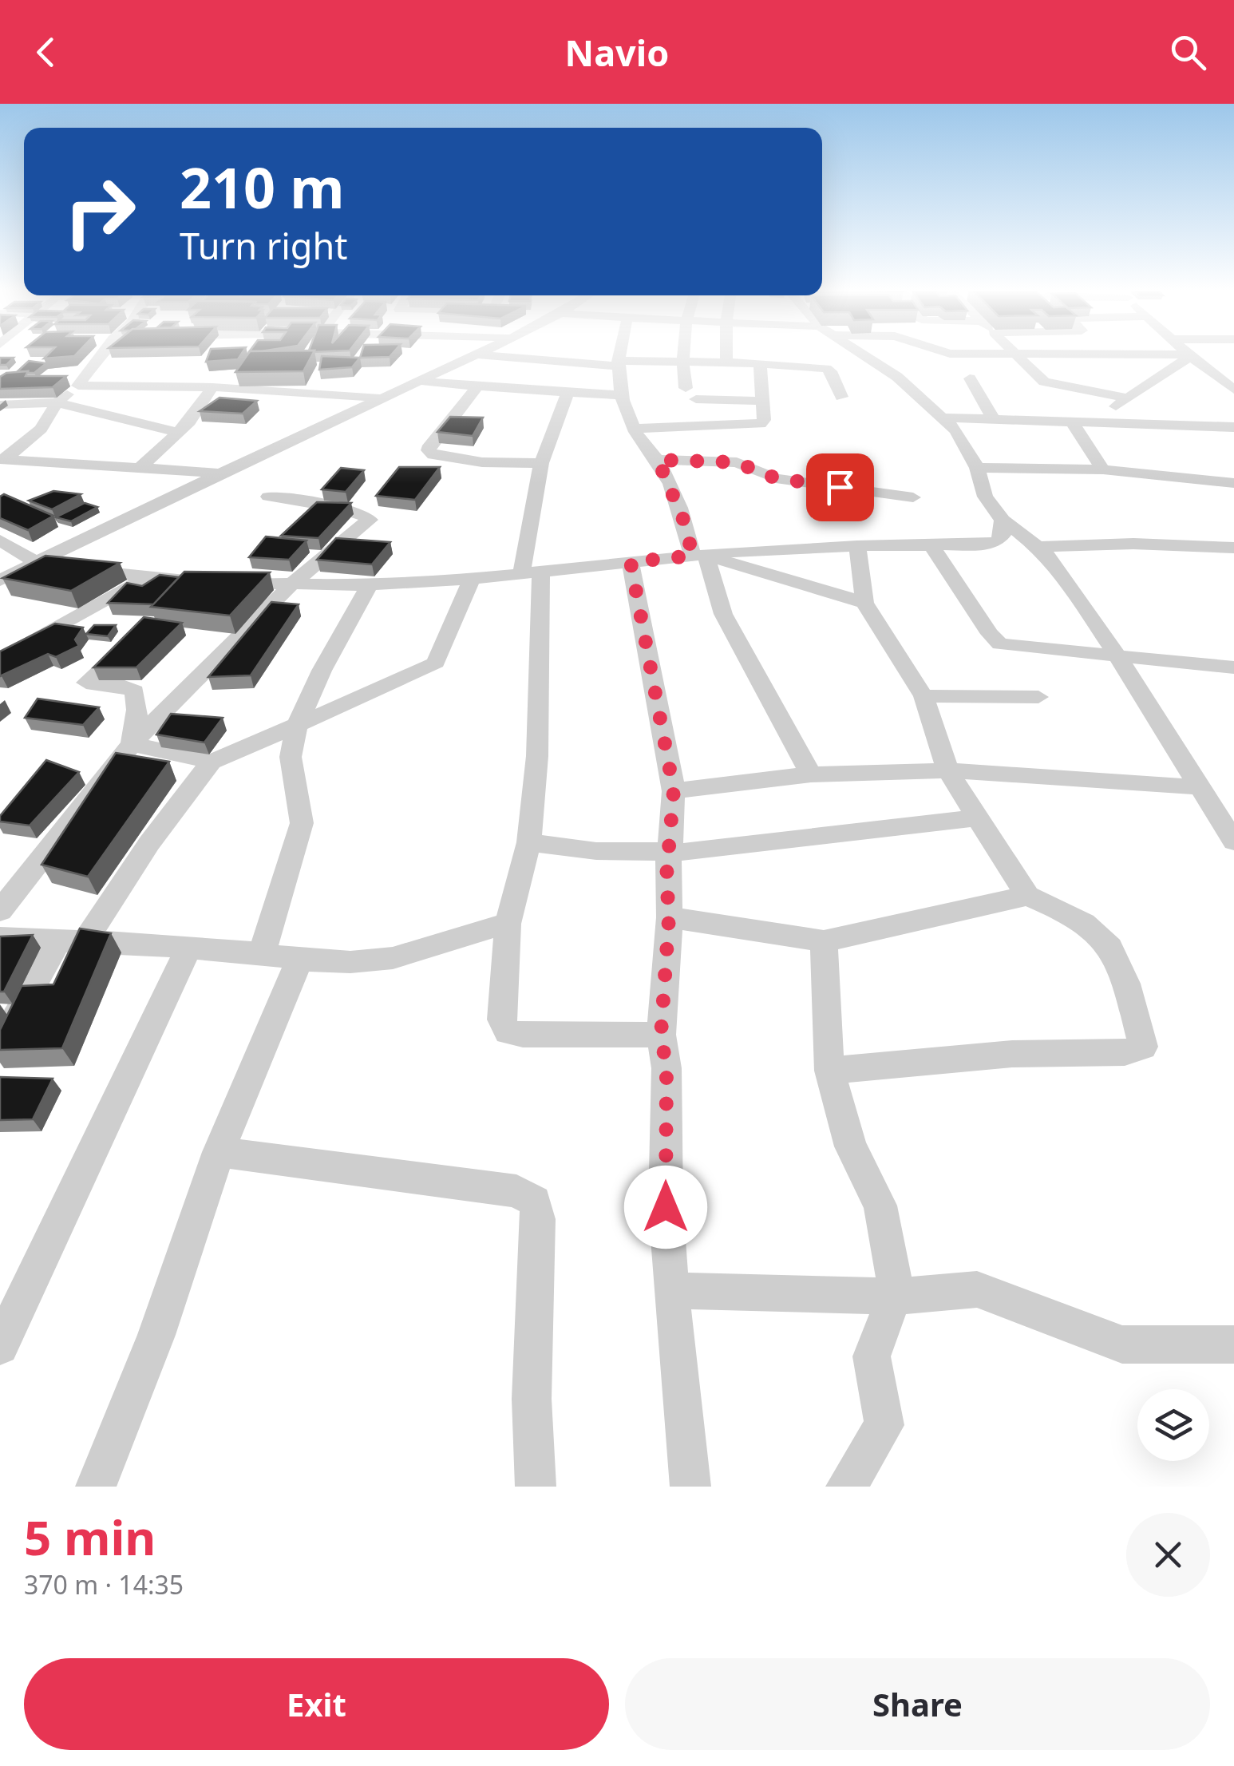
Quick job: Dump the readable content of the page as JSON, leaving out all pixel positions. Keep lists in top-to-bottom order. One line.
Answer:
{"page":{"header":"Navio","turn":["210 m","Turn right"],"heading":["5 min","370 m · 14:35"],"buttons":["Exit","Share"]}}
